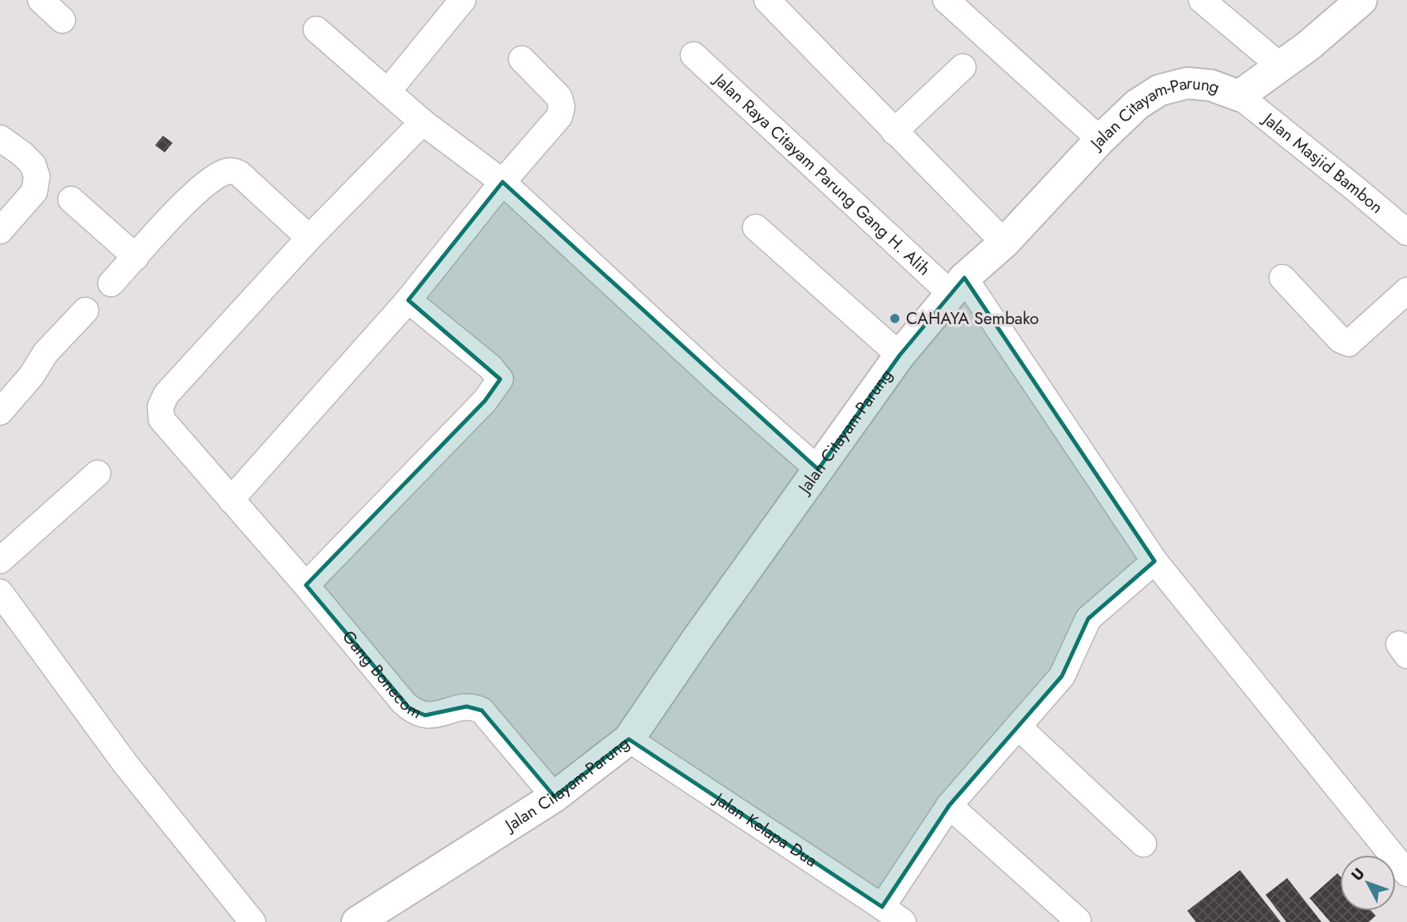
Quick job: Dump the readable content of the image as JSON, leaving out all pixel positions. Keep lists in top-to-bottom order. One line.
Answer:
{"streets":{"street":["Jalan Citayam-Parung","Jalan Masjid Bambon","Jalan Raya Citayam Parung Gang H. Alih","Gang Bonecom","Jalan Kelapa Dua"]},"crossings":[["Jalan Citayam-Parung","Jalan Masjid Bambon"],["Jalan Citayam-Parung","Jalan Raya Citayam Parung Gang H. Alih"],["Jalan Citayam-Parung","Gang Bonecom"],["Jalan Citayam-Parung","Jalan Kelapa Dua"]],"places":["CAHAYA Sembako"],"north":"top left"}
